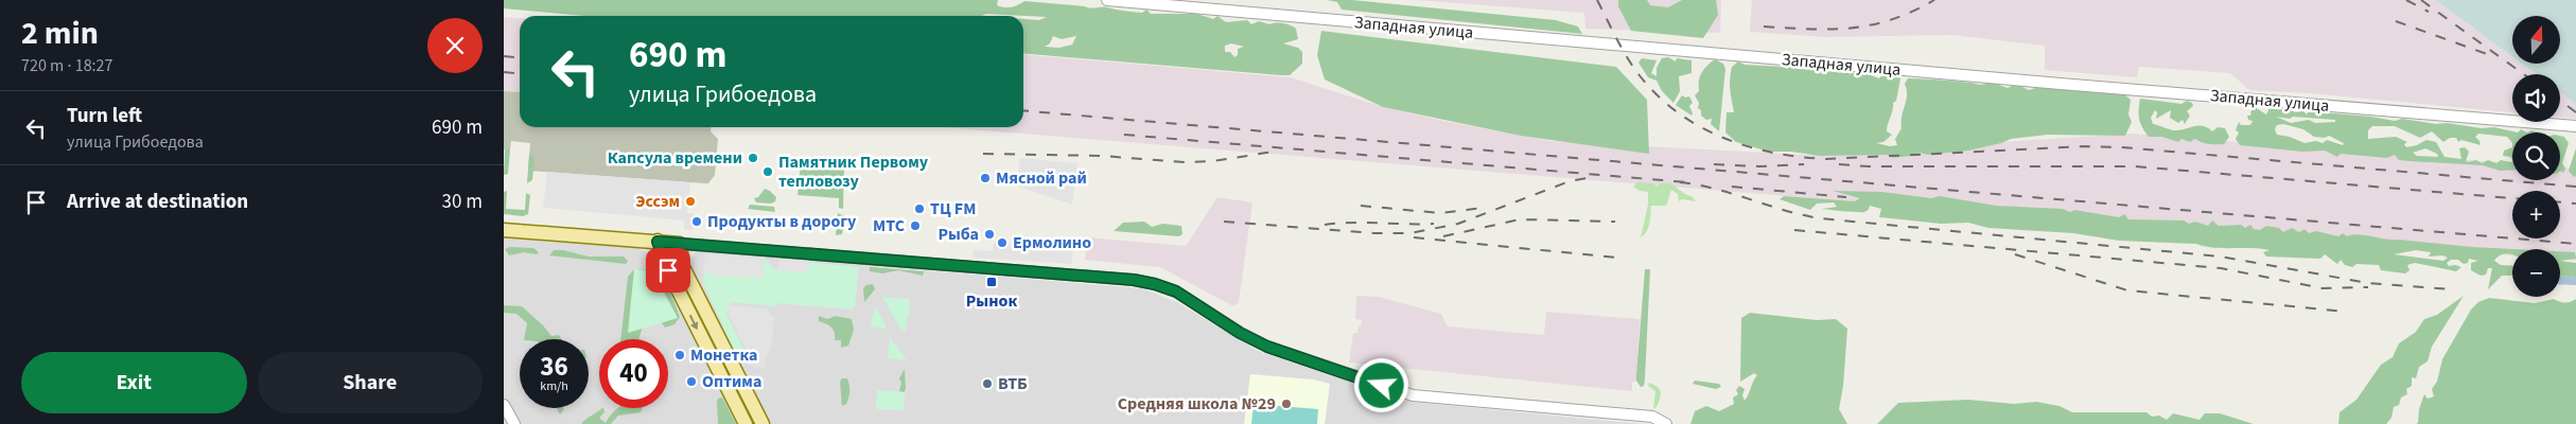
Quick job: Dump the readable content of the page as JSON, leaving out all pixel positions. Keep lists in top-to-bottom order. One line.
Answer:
{"streets":{"street":["Западная улица"]},"places":{"other":["Капсула времени","Памятник Первому тепловозу","Мясной рай","Эссэм","ТЦ FM","Продукты в дорогу","МТС","Рыба","Ермолино","Монетка","Оптима","ВТБ","Средняя школа №29"],"transit":["Рынок"]},"north":"top","page":{"heading":["2 min","720 m · 18:27"],"map_buttons":["+","−"],"turn":["690 m","улица Грибоедова"],"list":[{"name":"Turn left","note":"улица Грибоедова","value":"690 m"},{"name":"Arrive at destination","value":"30 m"}],"speed":"36 km/h","limit":"40","buttons":["Exit","Share"]}}
